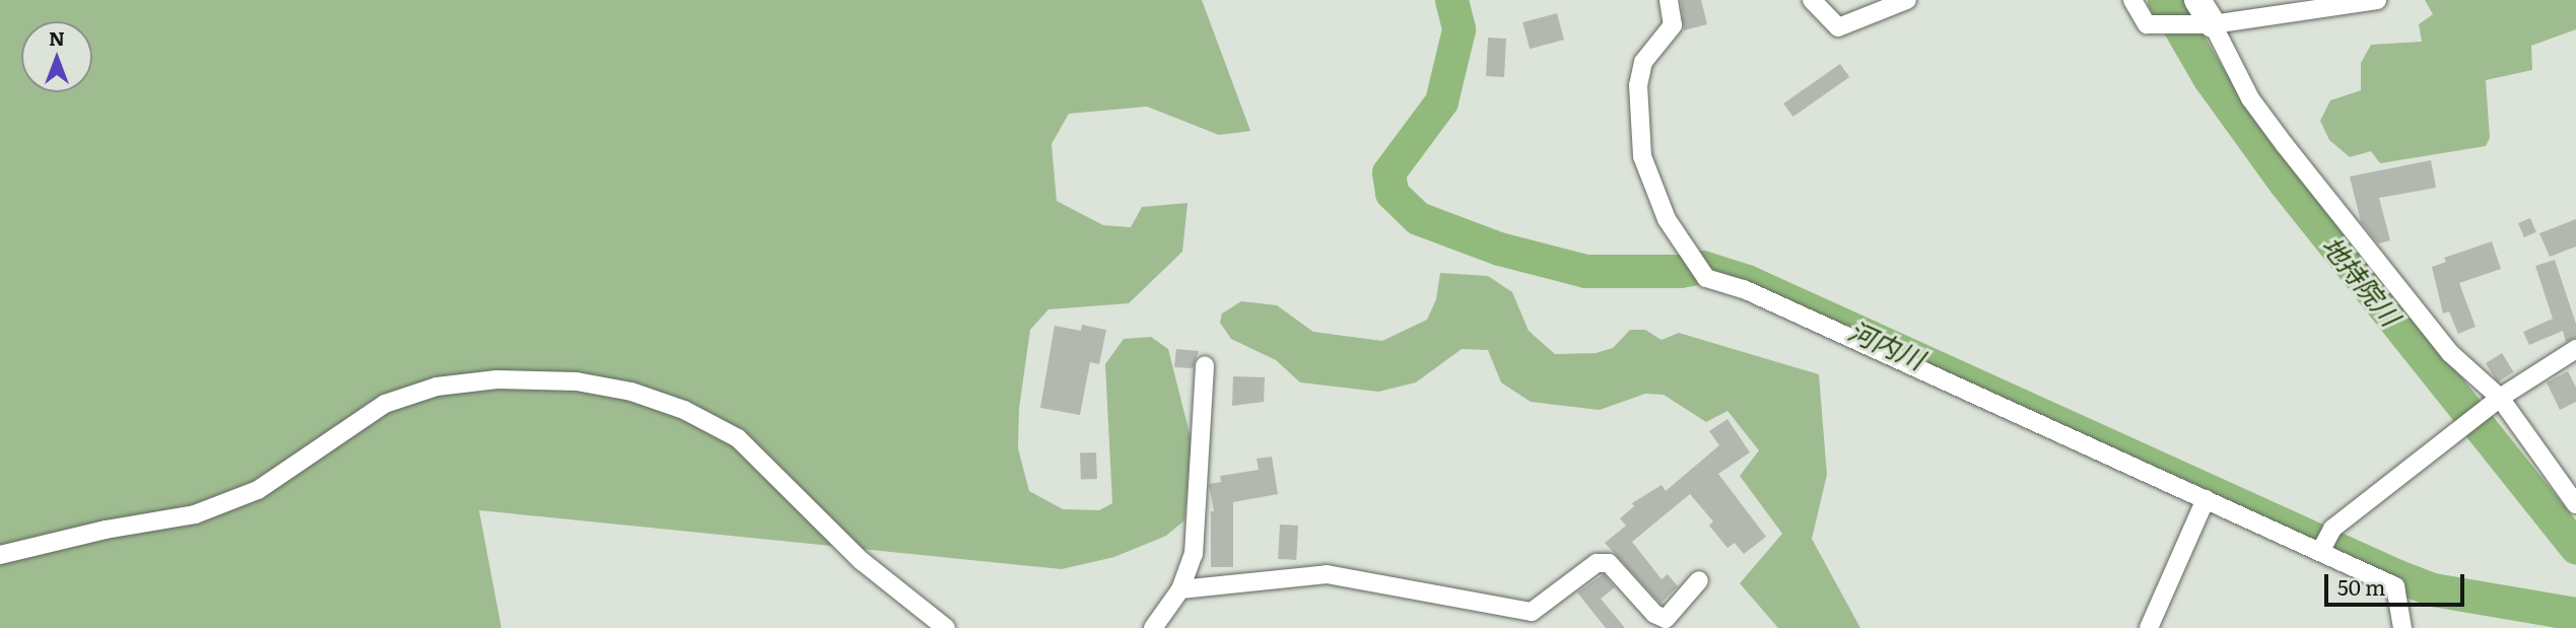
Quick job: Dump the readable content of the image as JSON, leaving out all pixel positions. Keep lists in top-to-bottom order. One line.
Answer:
{"water":["地持院川","河内川"],"scale_bar":"50 m","north":"top"}
